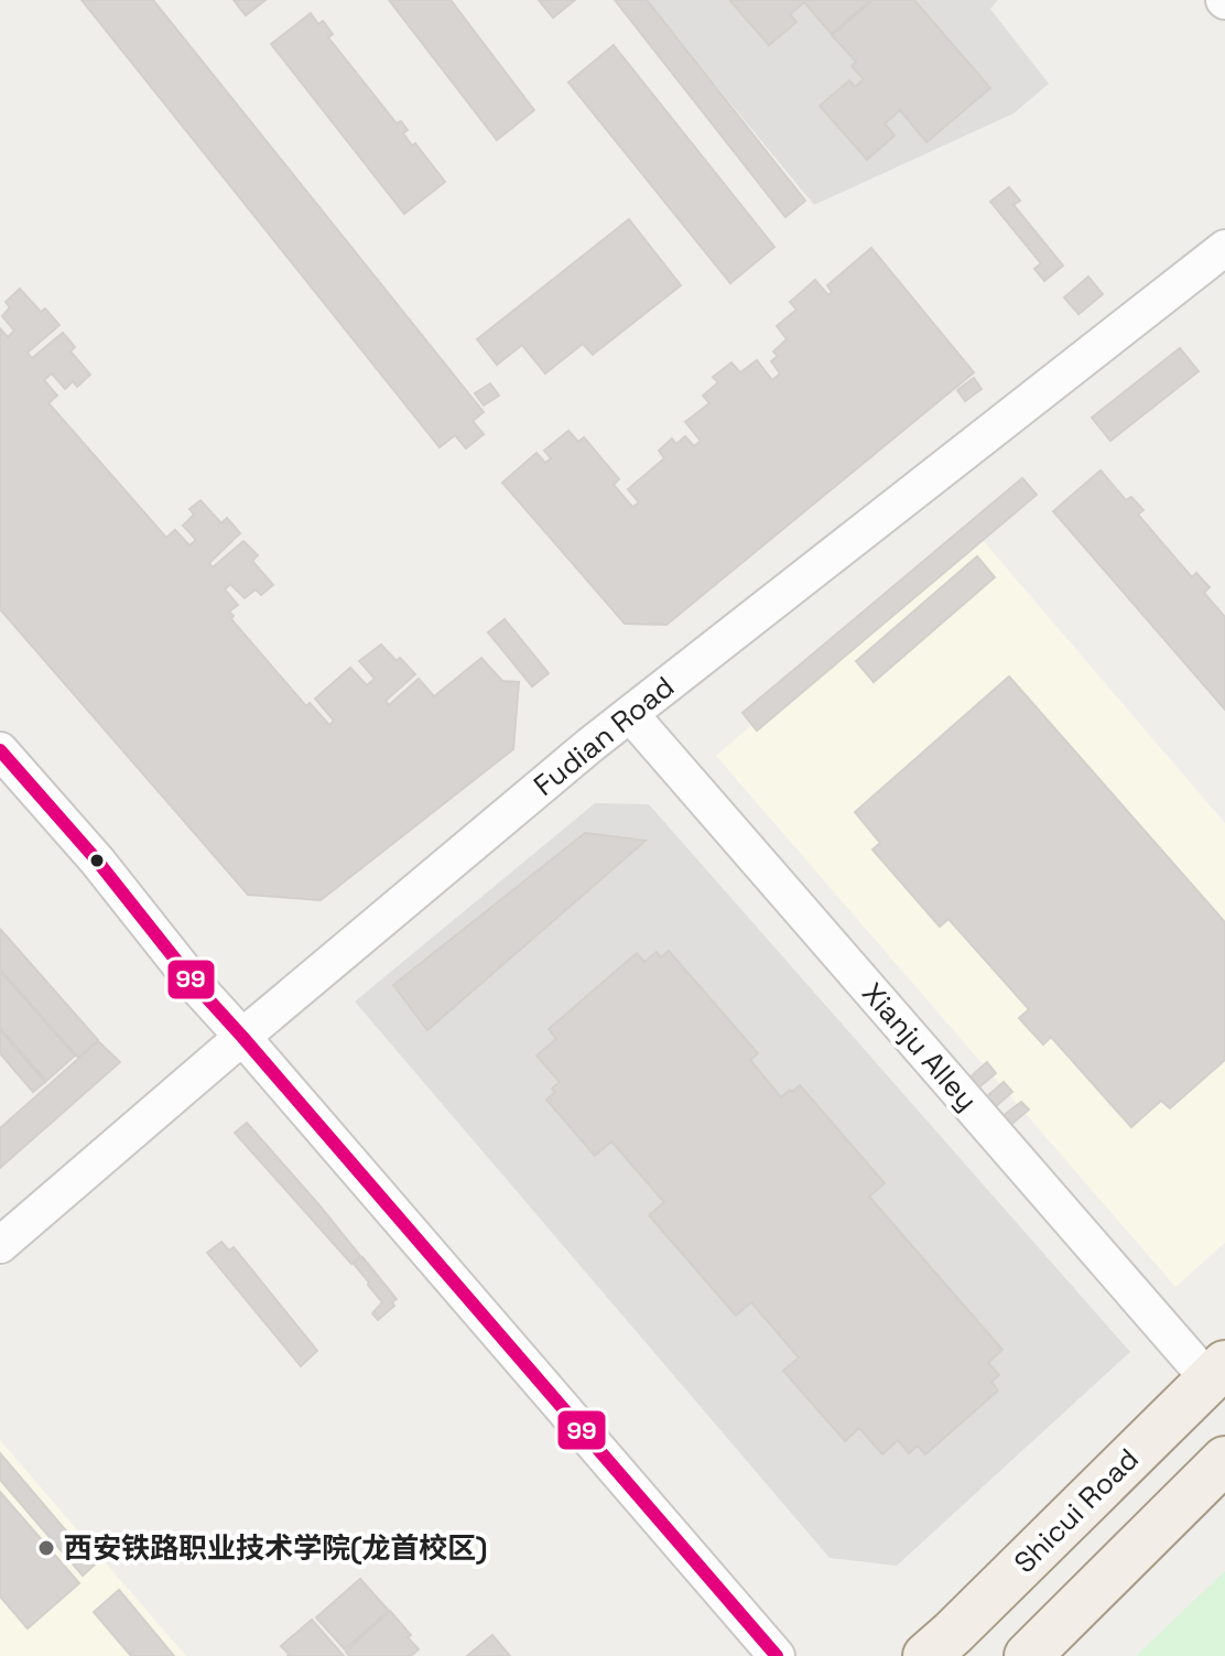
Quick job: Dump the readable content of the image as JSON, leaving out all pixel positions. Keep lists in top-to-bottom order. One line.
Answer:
{"streets":{"main road":["Shicui Road"],"street":["Fudian Road","Xianju Alley"]},"crossings":[["Fudian Road","Xianju Alley"],["Xianju Alley","Shicui Road"]],"places":["西安铁路职业技术学院(龙首校区)"],"lines":["transit line 99"]}
